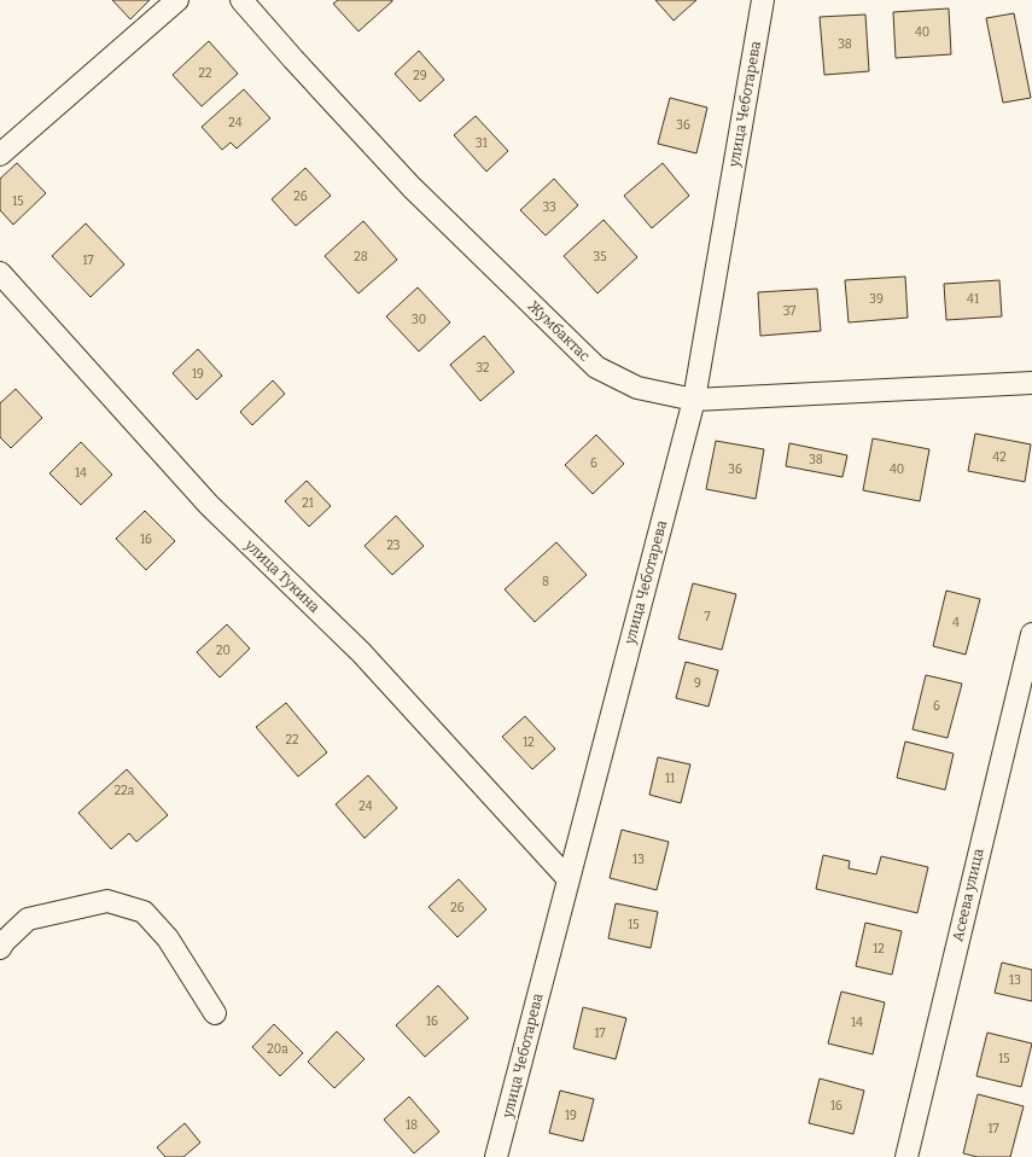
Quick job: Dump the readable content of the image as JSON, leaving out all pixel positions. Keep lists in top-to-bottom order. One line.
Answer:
{"streets":{"street":["улица Чеботарева","Жумбактас","улица Тукина","Асеева улица"]},"crossings":[["улица Чеботарева","Жумбактас"],["улица Чеботарева","улица Тукина"]],"house_numbers":["40","38","22","29","24","36","31","26","15","33","28","35","17","39","41","37","30","32","19","42","38","6","36","40","14","21","16","23","8","7","4","20","9","6","22","12","11","22а","24","13","26","15","12","13","16","14","17","20а","15","16","19","18","17"]}
